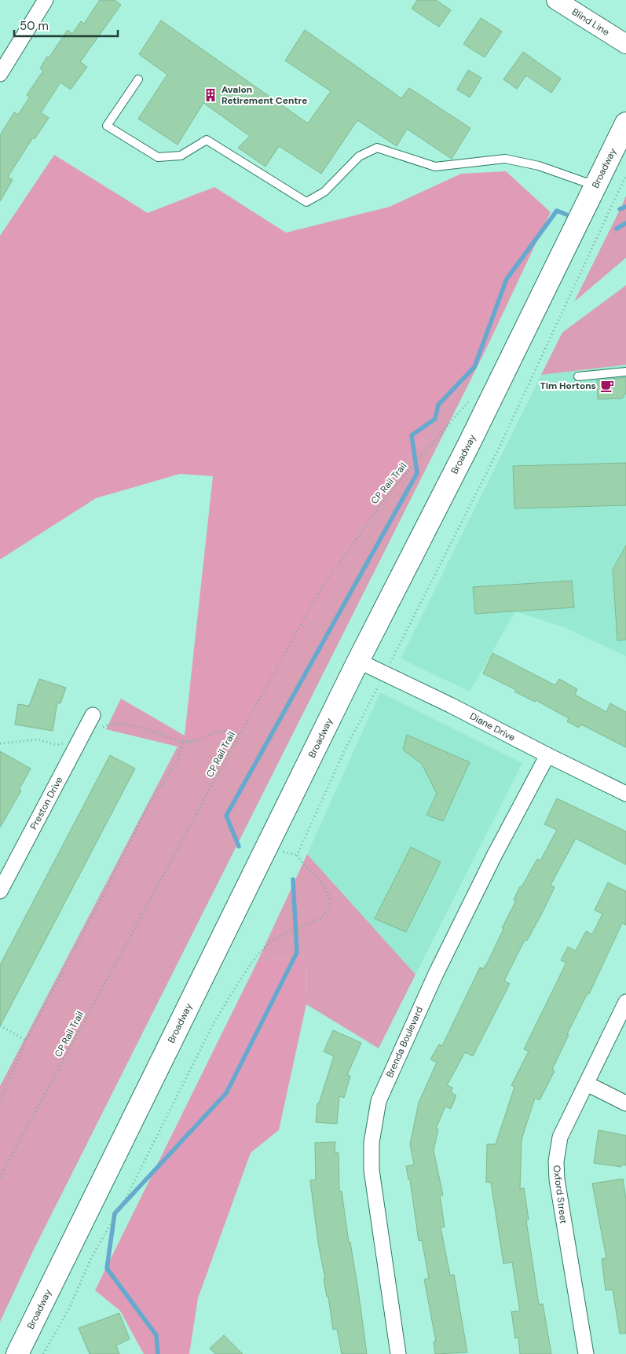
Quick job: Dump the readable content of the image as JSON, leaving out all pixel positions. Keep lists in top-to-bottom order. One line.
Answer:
{"streets":{"main road":["Broadway"],"street":["Blind Line","Diane Drive","Preston Drive","Brenda Boulevard","Oxford Street"],"path":["CP Rail Trail"]},"crossings":[["Broadway","Diane Drive"],["Diane Drive","Brenda Boulevard"]],"places":{"building":["Avalon Retirement Centre"],"cafe":["Tim Hortons"]},"scale_bar":"50 m"}
